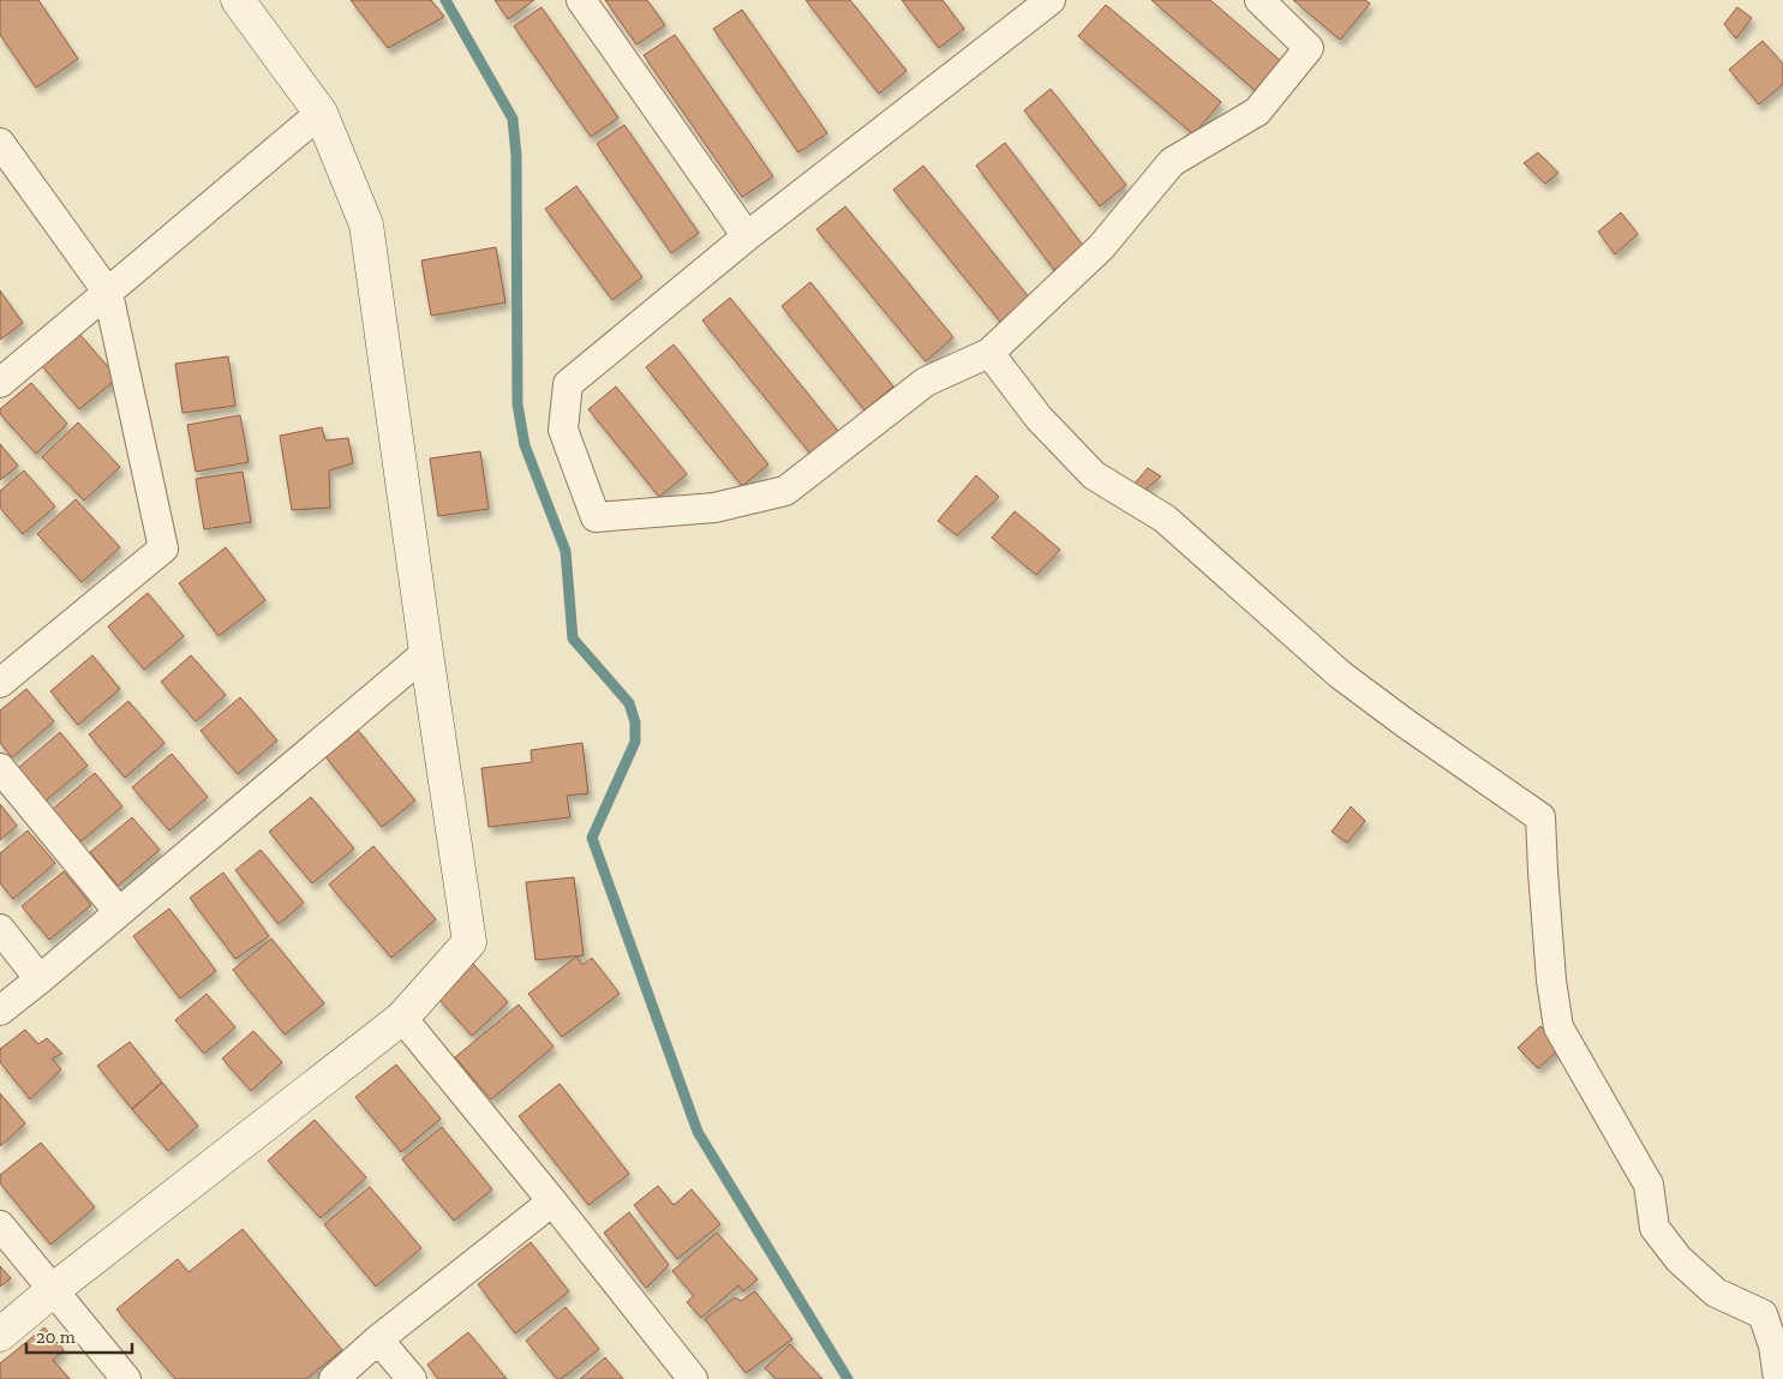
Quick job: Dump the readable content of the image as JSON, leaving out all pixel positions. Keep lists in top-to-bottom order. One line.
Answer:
{"scale_bar":"20 m"}
